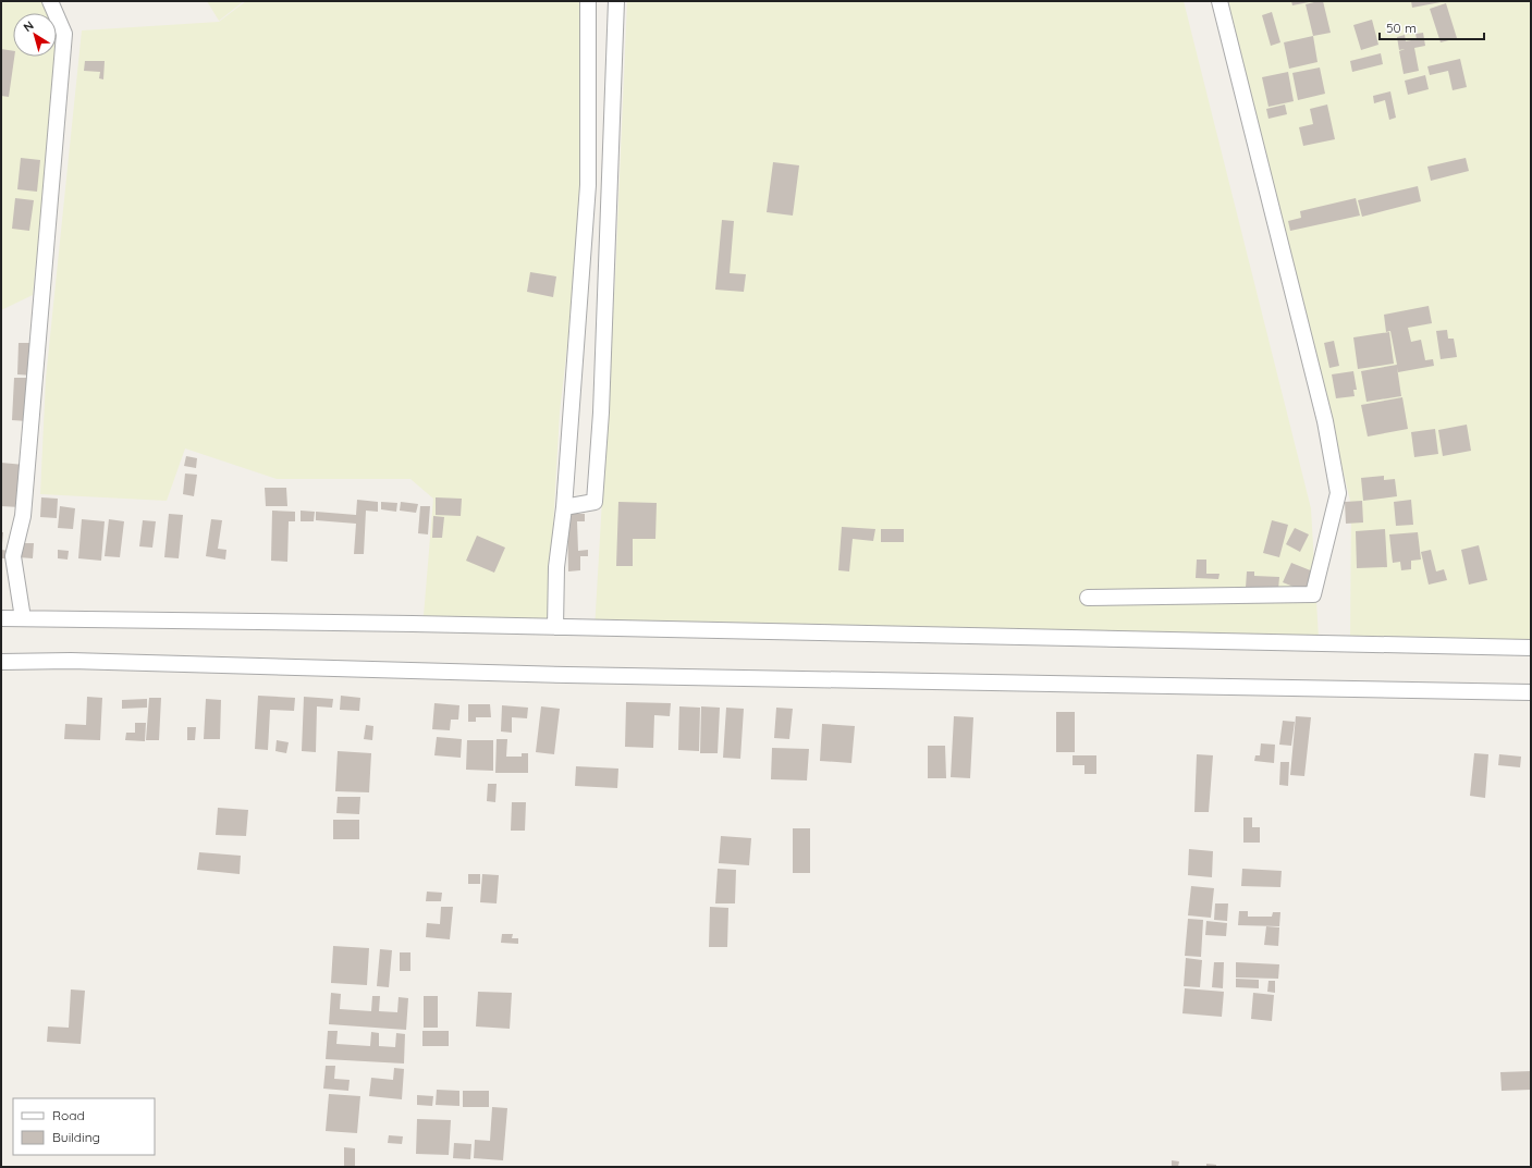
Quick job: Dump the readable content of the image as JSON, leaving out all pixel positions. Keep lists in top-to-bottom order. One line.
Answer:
{"legend":["Road","Building"],"scale_bar":"50 m","north":"top left"}
